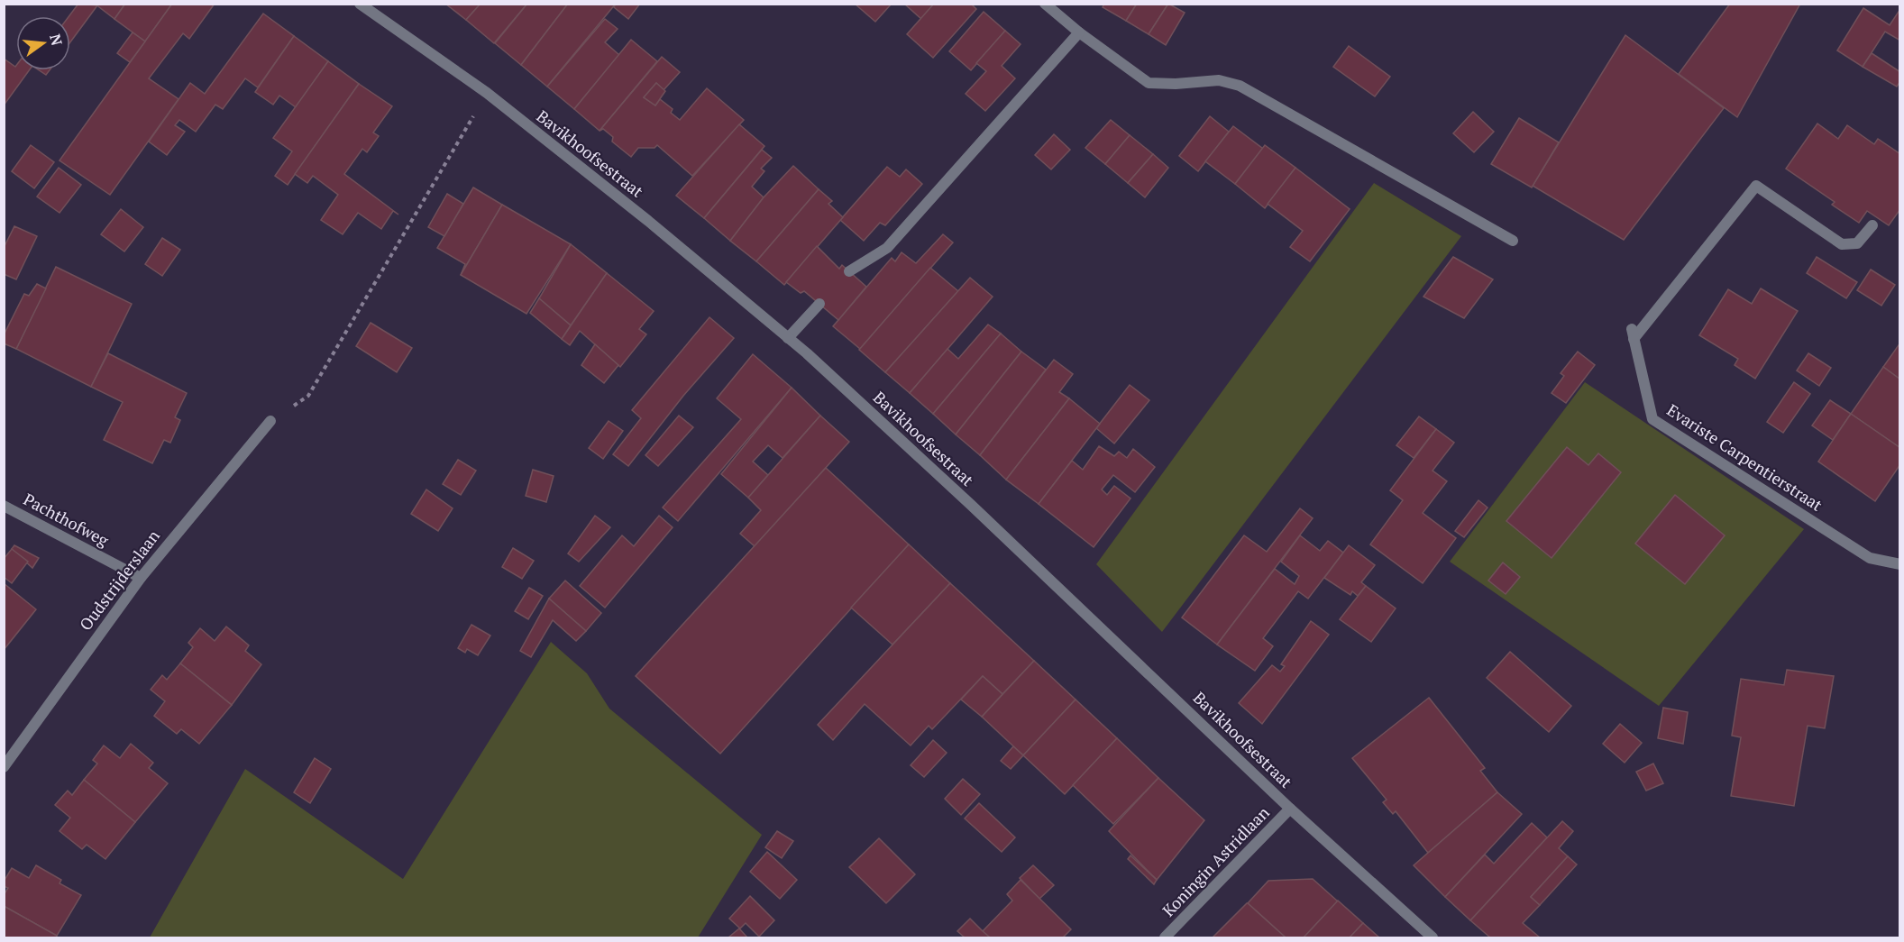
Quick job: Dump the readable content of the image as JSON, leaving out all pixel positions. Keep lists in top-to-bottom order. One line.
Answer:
{"streets":{"street":["Bavikhoofsestraat","Evariste Carpentierstraat","Pachthofweg","Oudstrijderslaan","Koningin Astridlaan"]},"crossings":[["Bavikhoofsestraat","Koningin Astridlaan"],["Pachthofweg","Oudstrijderslaan"]],"north":"right"}
